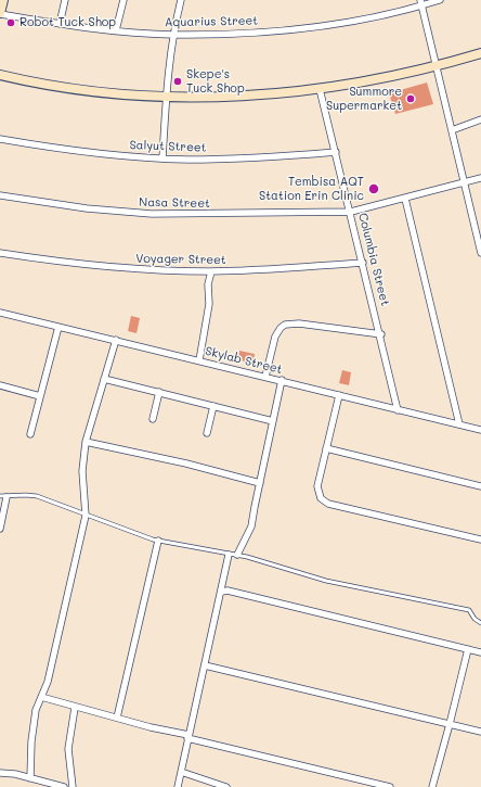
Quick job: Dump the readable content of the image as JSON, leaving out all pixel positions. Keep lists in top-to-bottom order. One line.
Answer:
{"streets":{"street":["Aquarius Street","Salyut Street","Nasa Street","Voyager Street","Columbia Street","Skylab Street"]},"crossings":[["Salyut Street","Columbia Street"],["Nasa Street","Columbia Street"],["Voyager Street","Columbia Street"],["Columbia Street","Skylab Street"]],"places":["Robot Tuck Shop","Skepe's Tuck Shop","Summore Supermarket","Tembisa AQT Station Erin Clinic"]}
